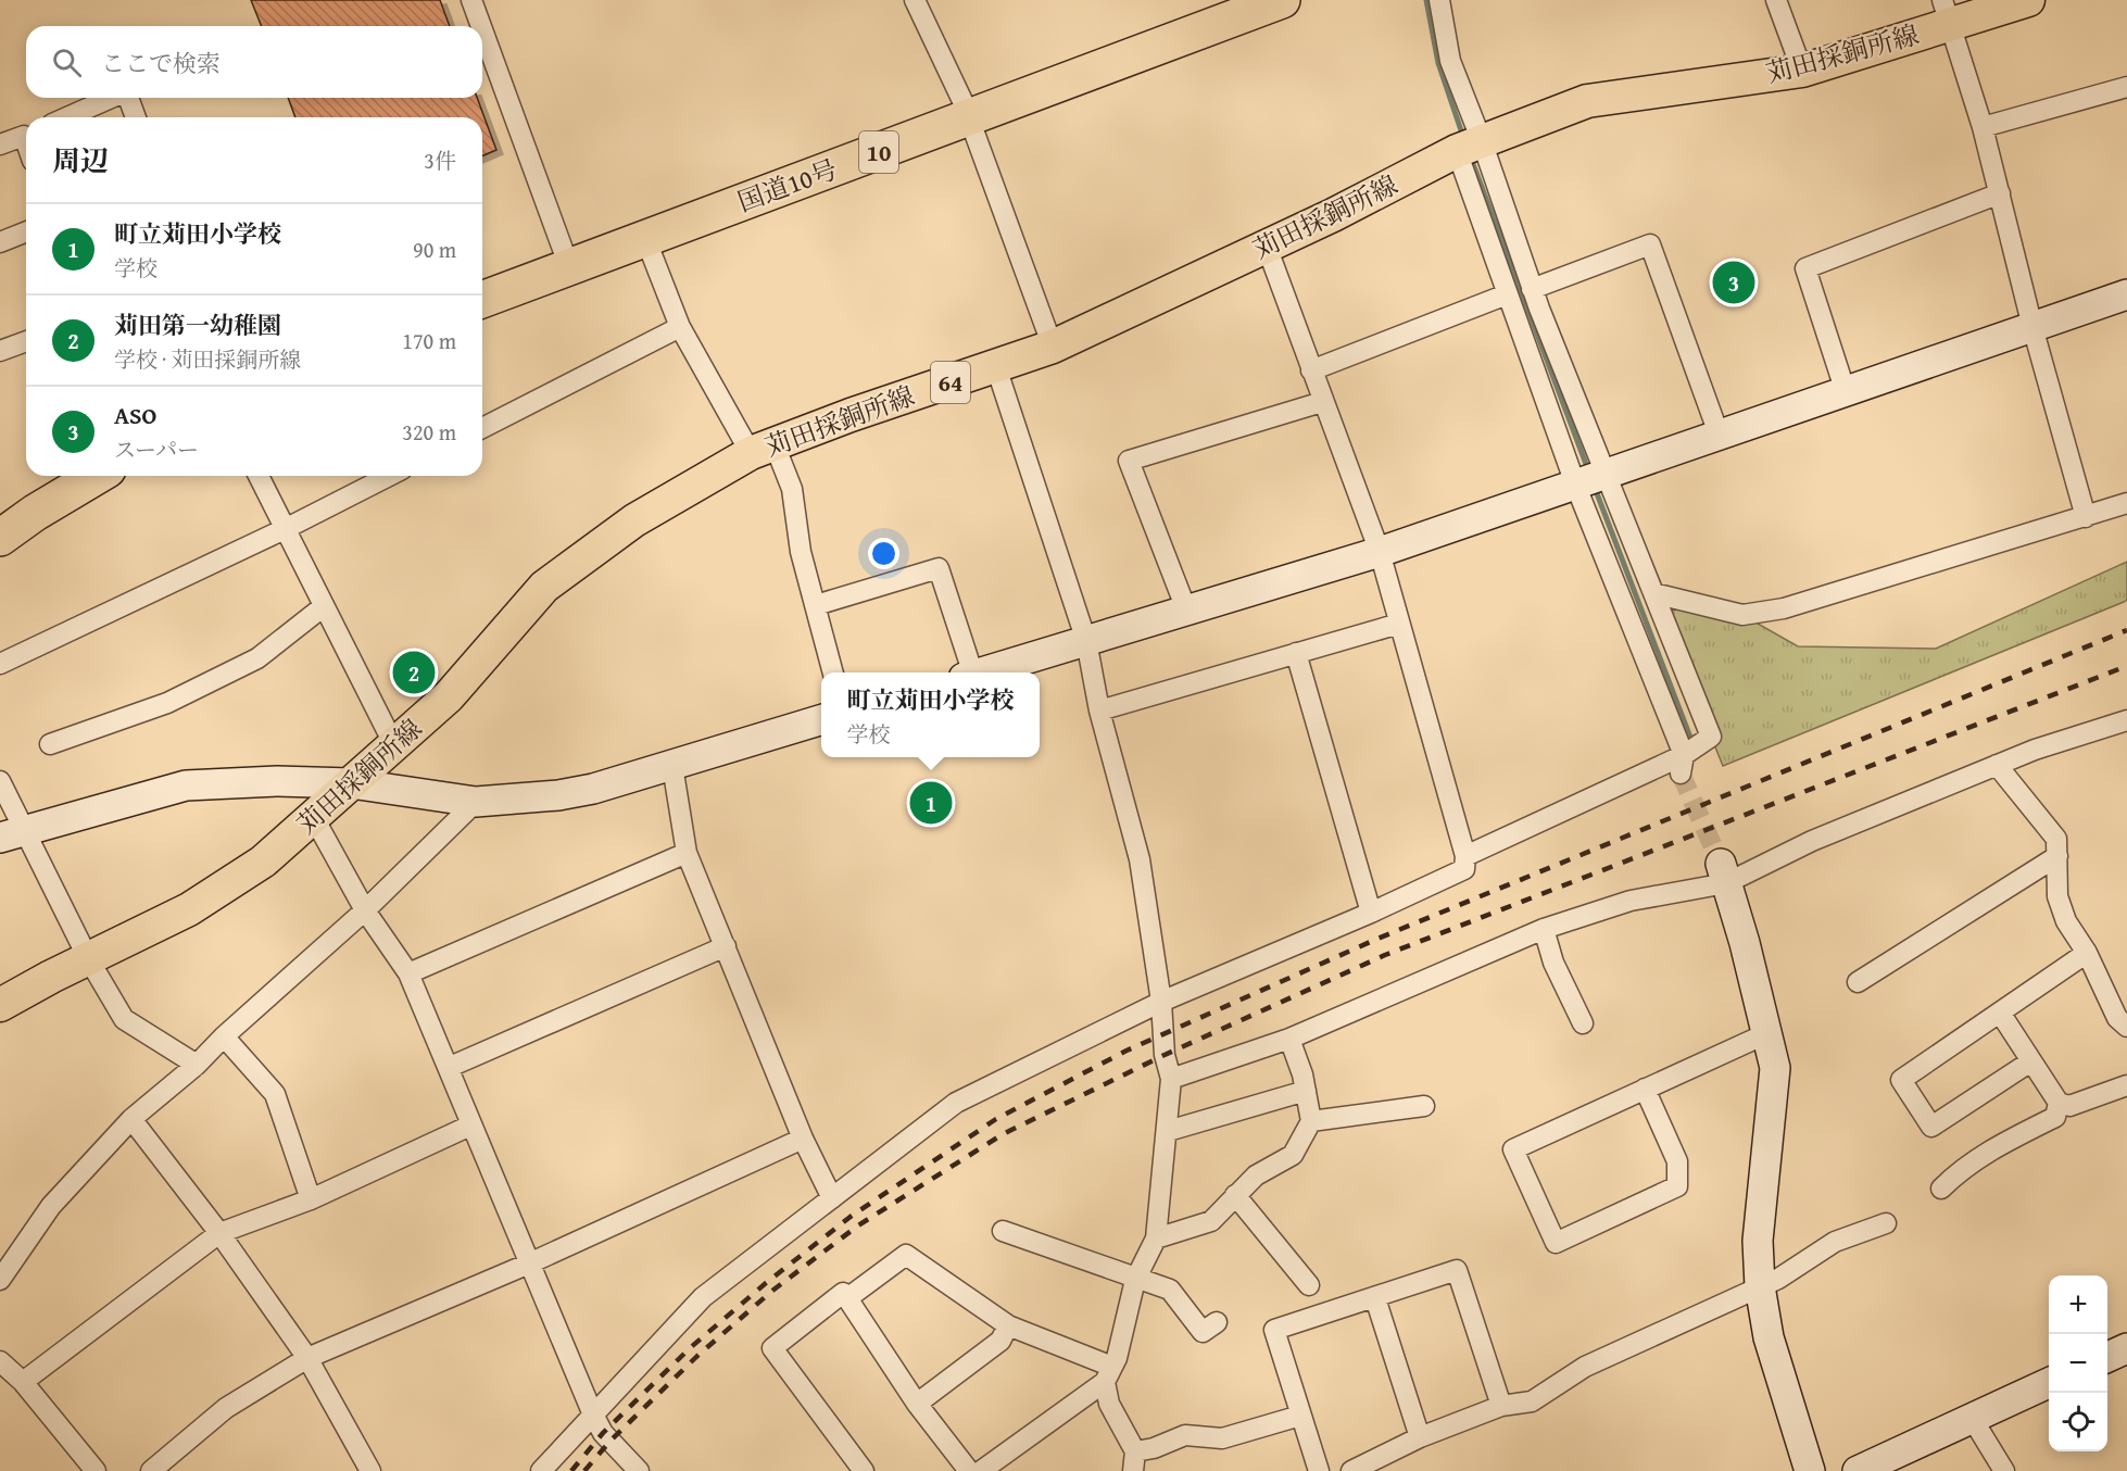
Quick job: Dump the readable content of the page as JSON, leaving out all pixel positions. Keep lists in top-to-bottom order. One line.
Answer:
{"streets":{"highway":["10","国道10号"],"main road":["苅田採銅所線","64"]},"page":{"search":"ここで検索","heading":["周辺","3件"],"list":[{"mark":"1","name":"町立苅田小学校","note":"学校","value":"90 m"},{"mark":"2","name":"苅田第一幼稚園","note":"学校 · 苅田採銅所線","value":"170 m"},{"mark":"3","name":"ASO","note":"スーパー","value":"320 m"}],"pins":["3","2","1"],"popup":["町立苅田小学校","学校"],"map_buttons":["+","−"]}}
